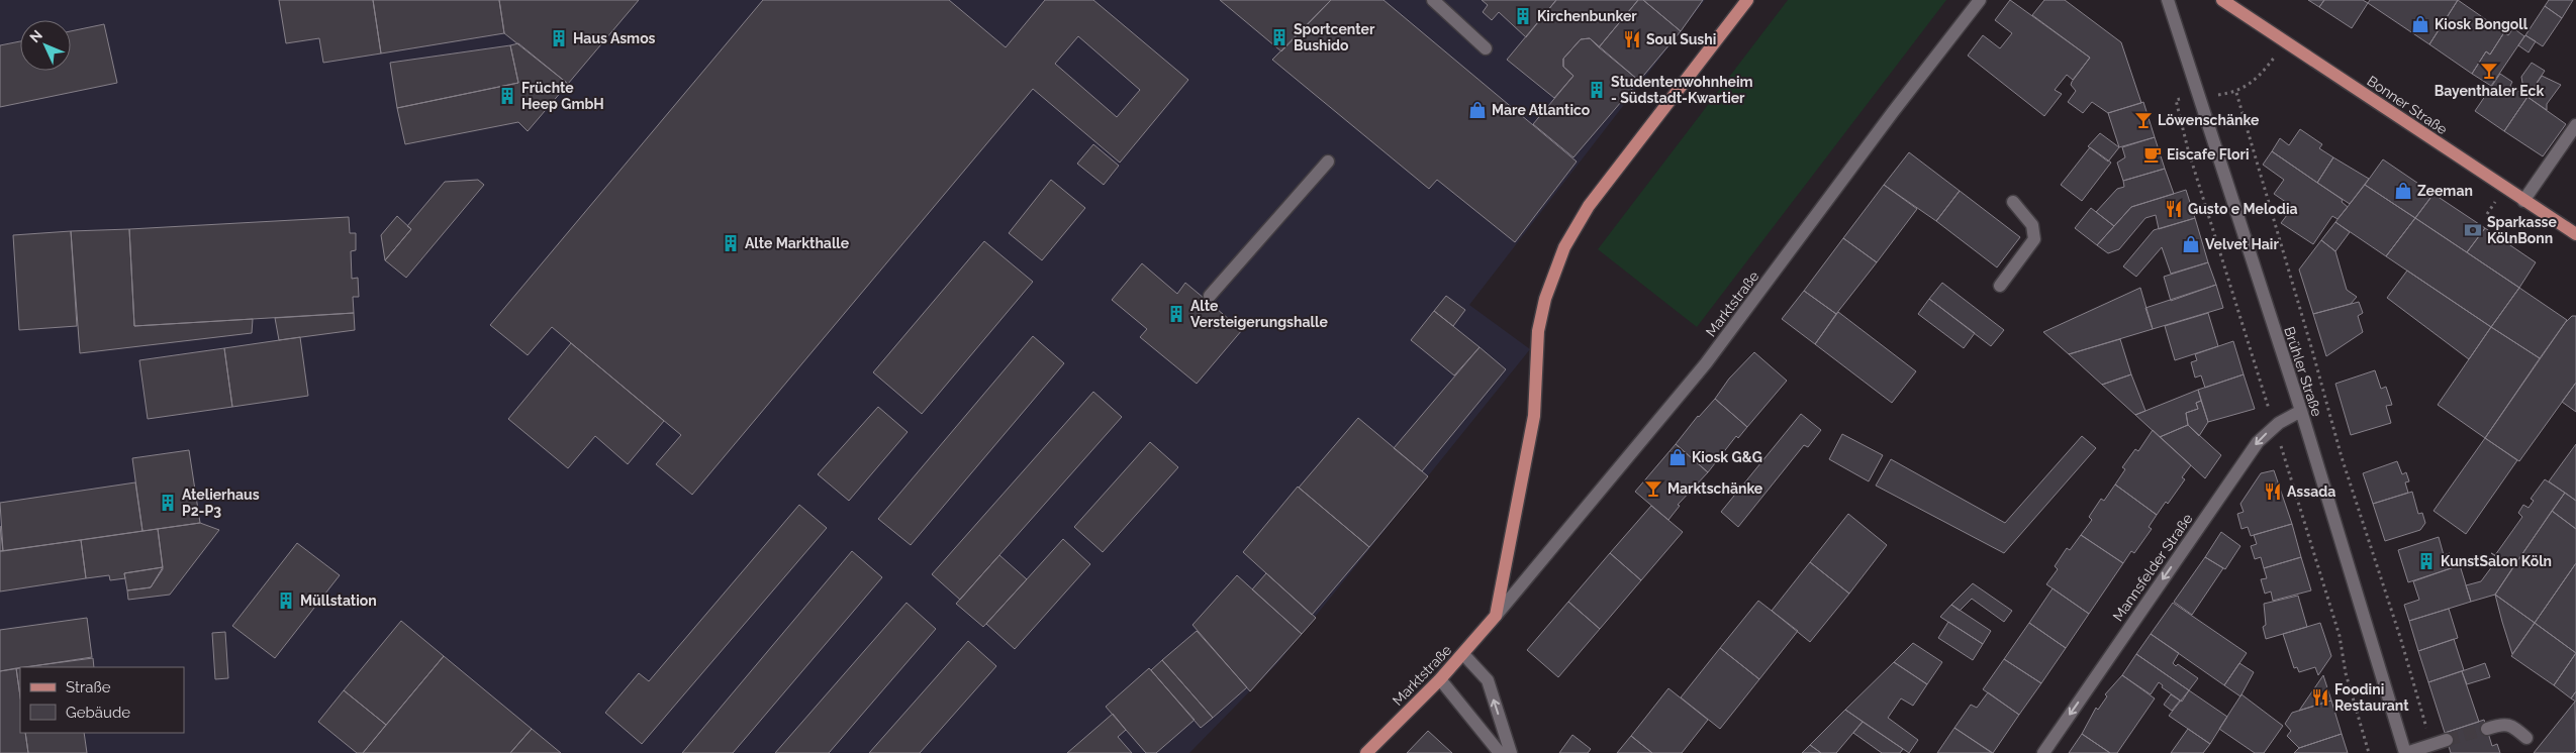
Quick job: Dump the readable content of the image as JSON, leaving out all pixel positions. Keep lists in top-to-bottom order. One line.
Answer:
{"streets":{"main road":["Bonner Straße","Marktstraße"],"street":["Brühler Straße","Mannsfelder Straße"]},"crossings":[["Brühler Straße","Mannsfelder Straße"]],"one_way":["Mannsfelder Straße"],"places":{"building":["Kirchenbunker","Sportcenter Bushido","Haus Asmos","Studentenwohnheim - Südstadt-Kwartier","Früchte Heep GmbH","Alte Markthalle","Alte Versteigerungshalle","Atelierhaus P2-P3","KunstSalon Köln","Müllstation"],"shop":["Kiosk Bongoll","Mare Atlantico","Zeeman","Velvet Hair","Kiosk G&G"],"restaurant":["Soul Sushi","Gusto e Melodia","Assada","Foodini Restaurant"],"bar":["Bayenthaler Eck","Löwenschänke","Marktschänke"],"cafe":["Eiscafe Flori"],"bank":["Sparkasse KölnBonn"]},"legend":["Straße","Gebäude"],"north":"top left"}
